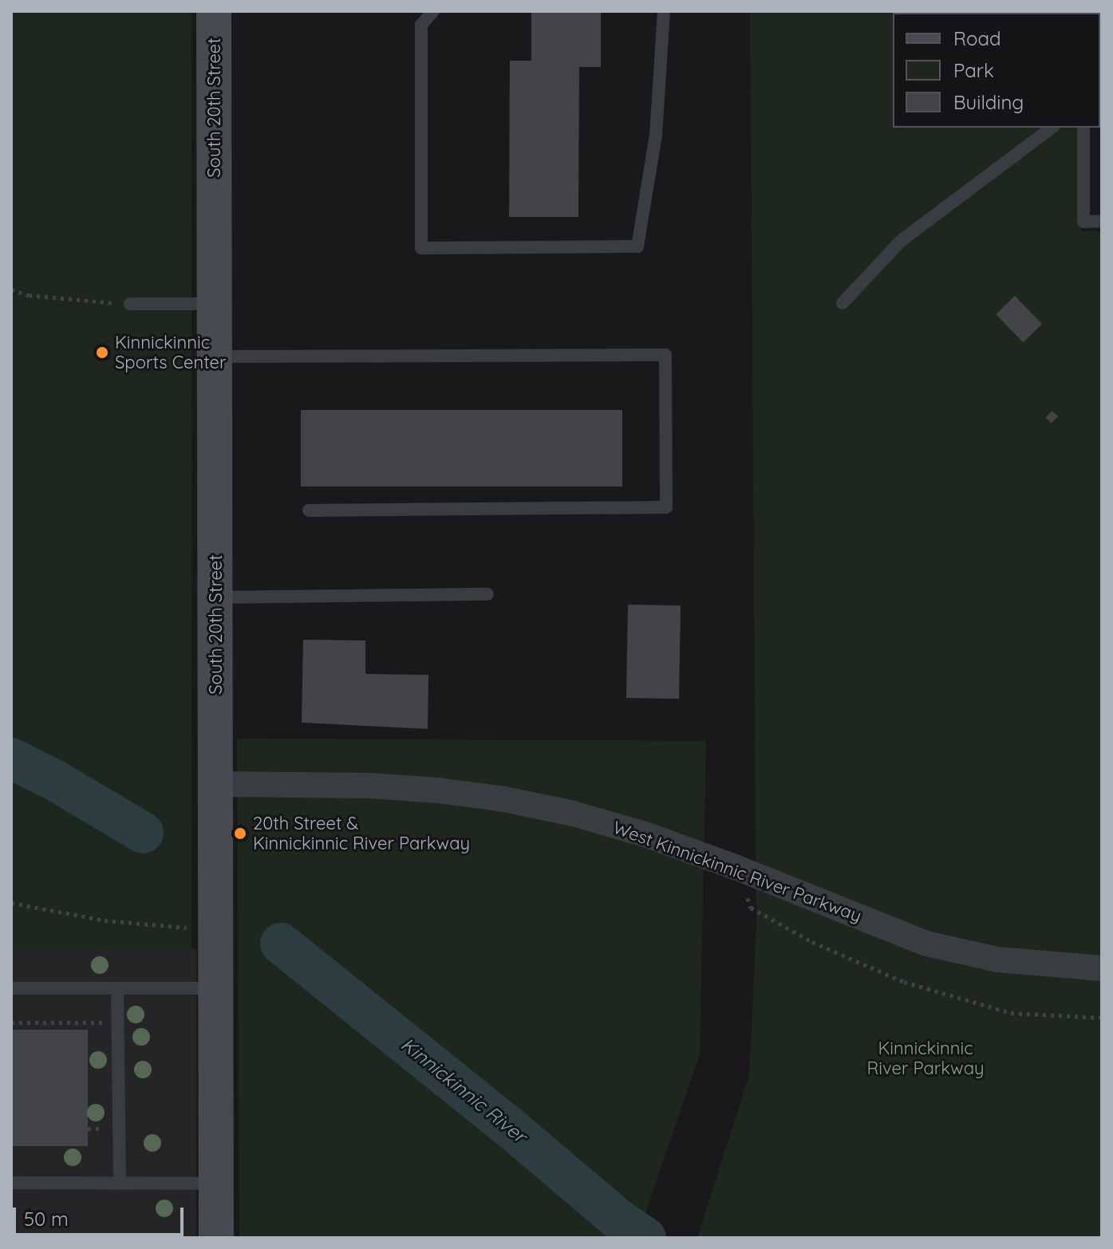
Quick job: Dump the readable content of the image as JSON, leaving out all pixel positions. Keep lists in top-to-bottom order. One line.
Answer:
{"streets":{"street":["South 20th Street","West Kinnickinnic River Parkway"]},"crossings":[["South 20th Street","West Kinnickinnic River Parkway"]],"water":["Kinnickinnic River"],"parks":["Kinnickinnic River Parkway"],"places":["Kinnickinnic Sports Center","20th Street & Kinnickinnic River Parkway"],"legend":["Road","Park","Building"],"scale_bar":"50 m"}
